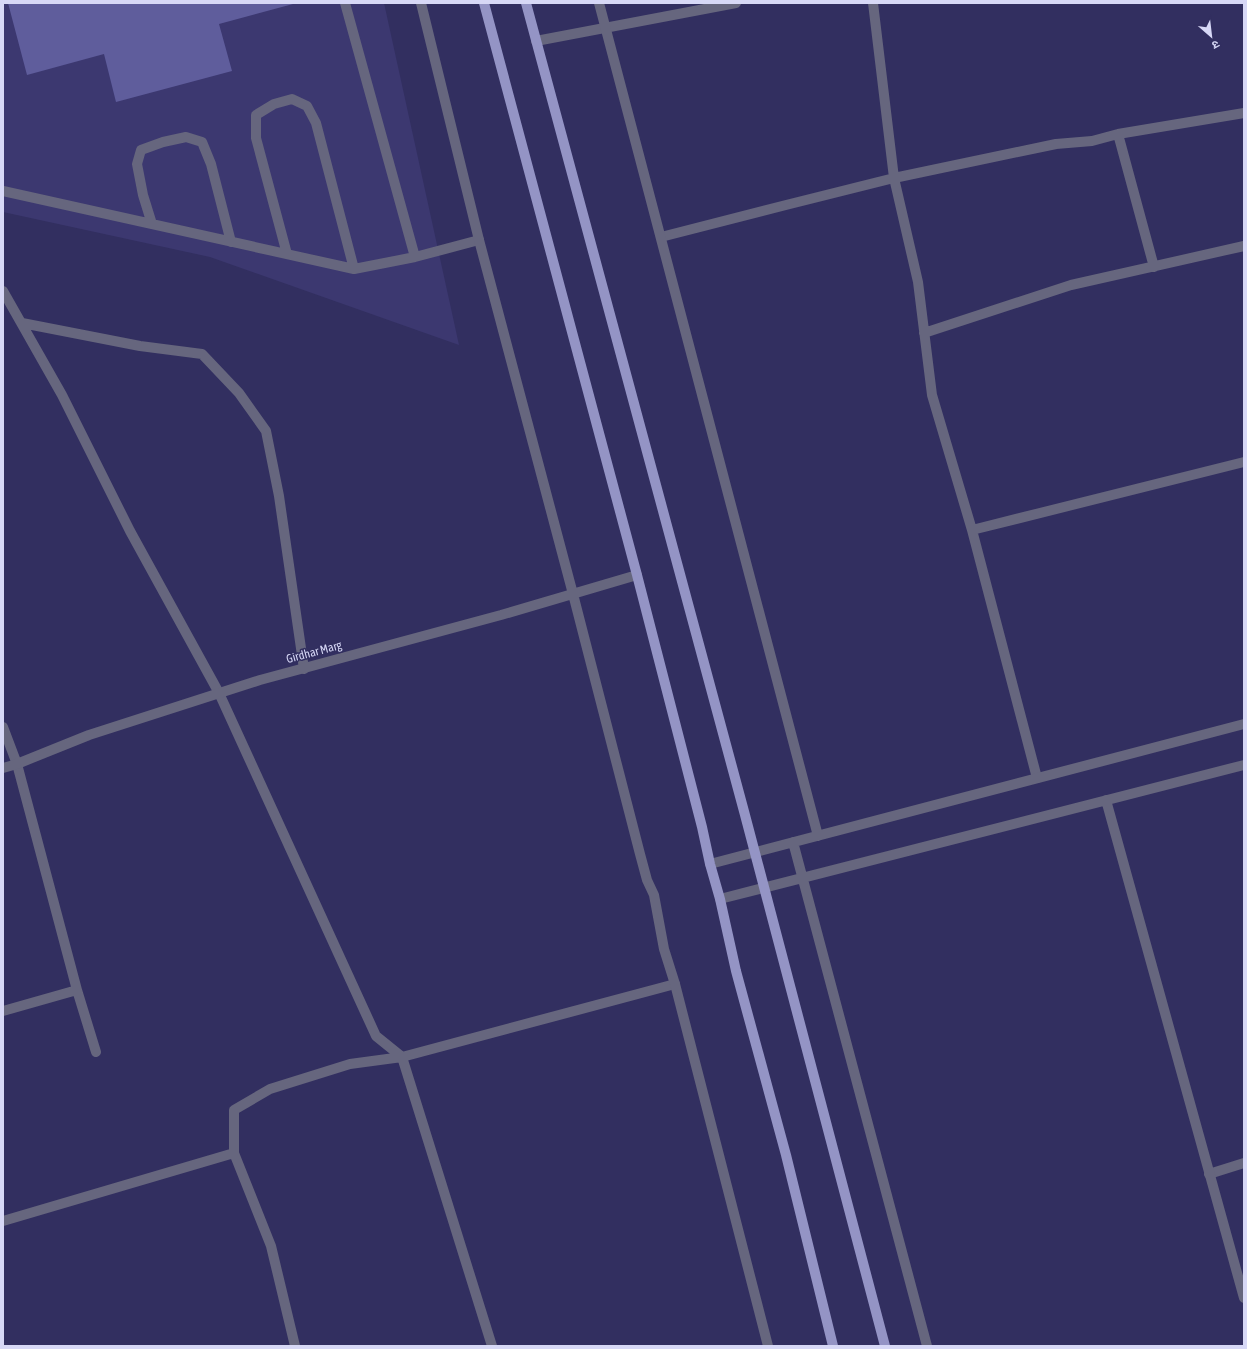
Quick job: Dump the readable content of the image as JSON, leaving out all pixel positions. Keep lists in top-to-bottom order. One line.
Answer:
{"streets":{"street":["Girdhar Marg"]},"north":"bottom right"}
